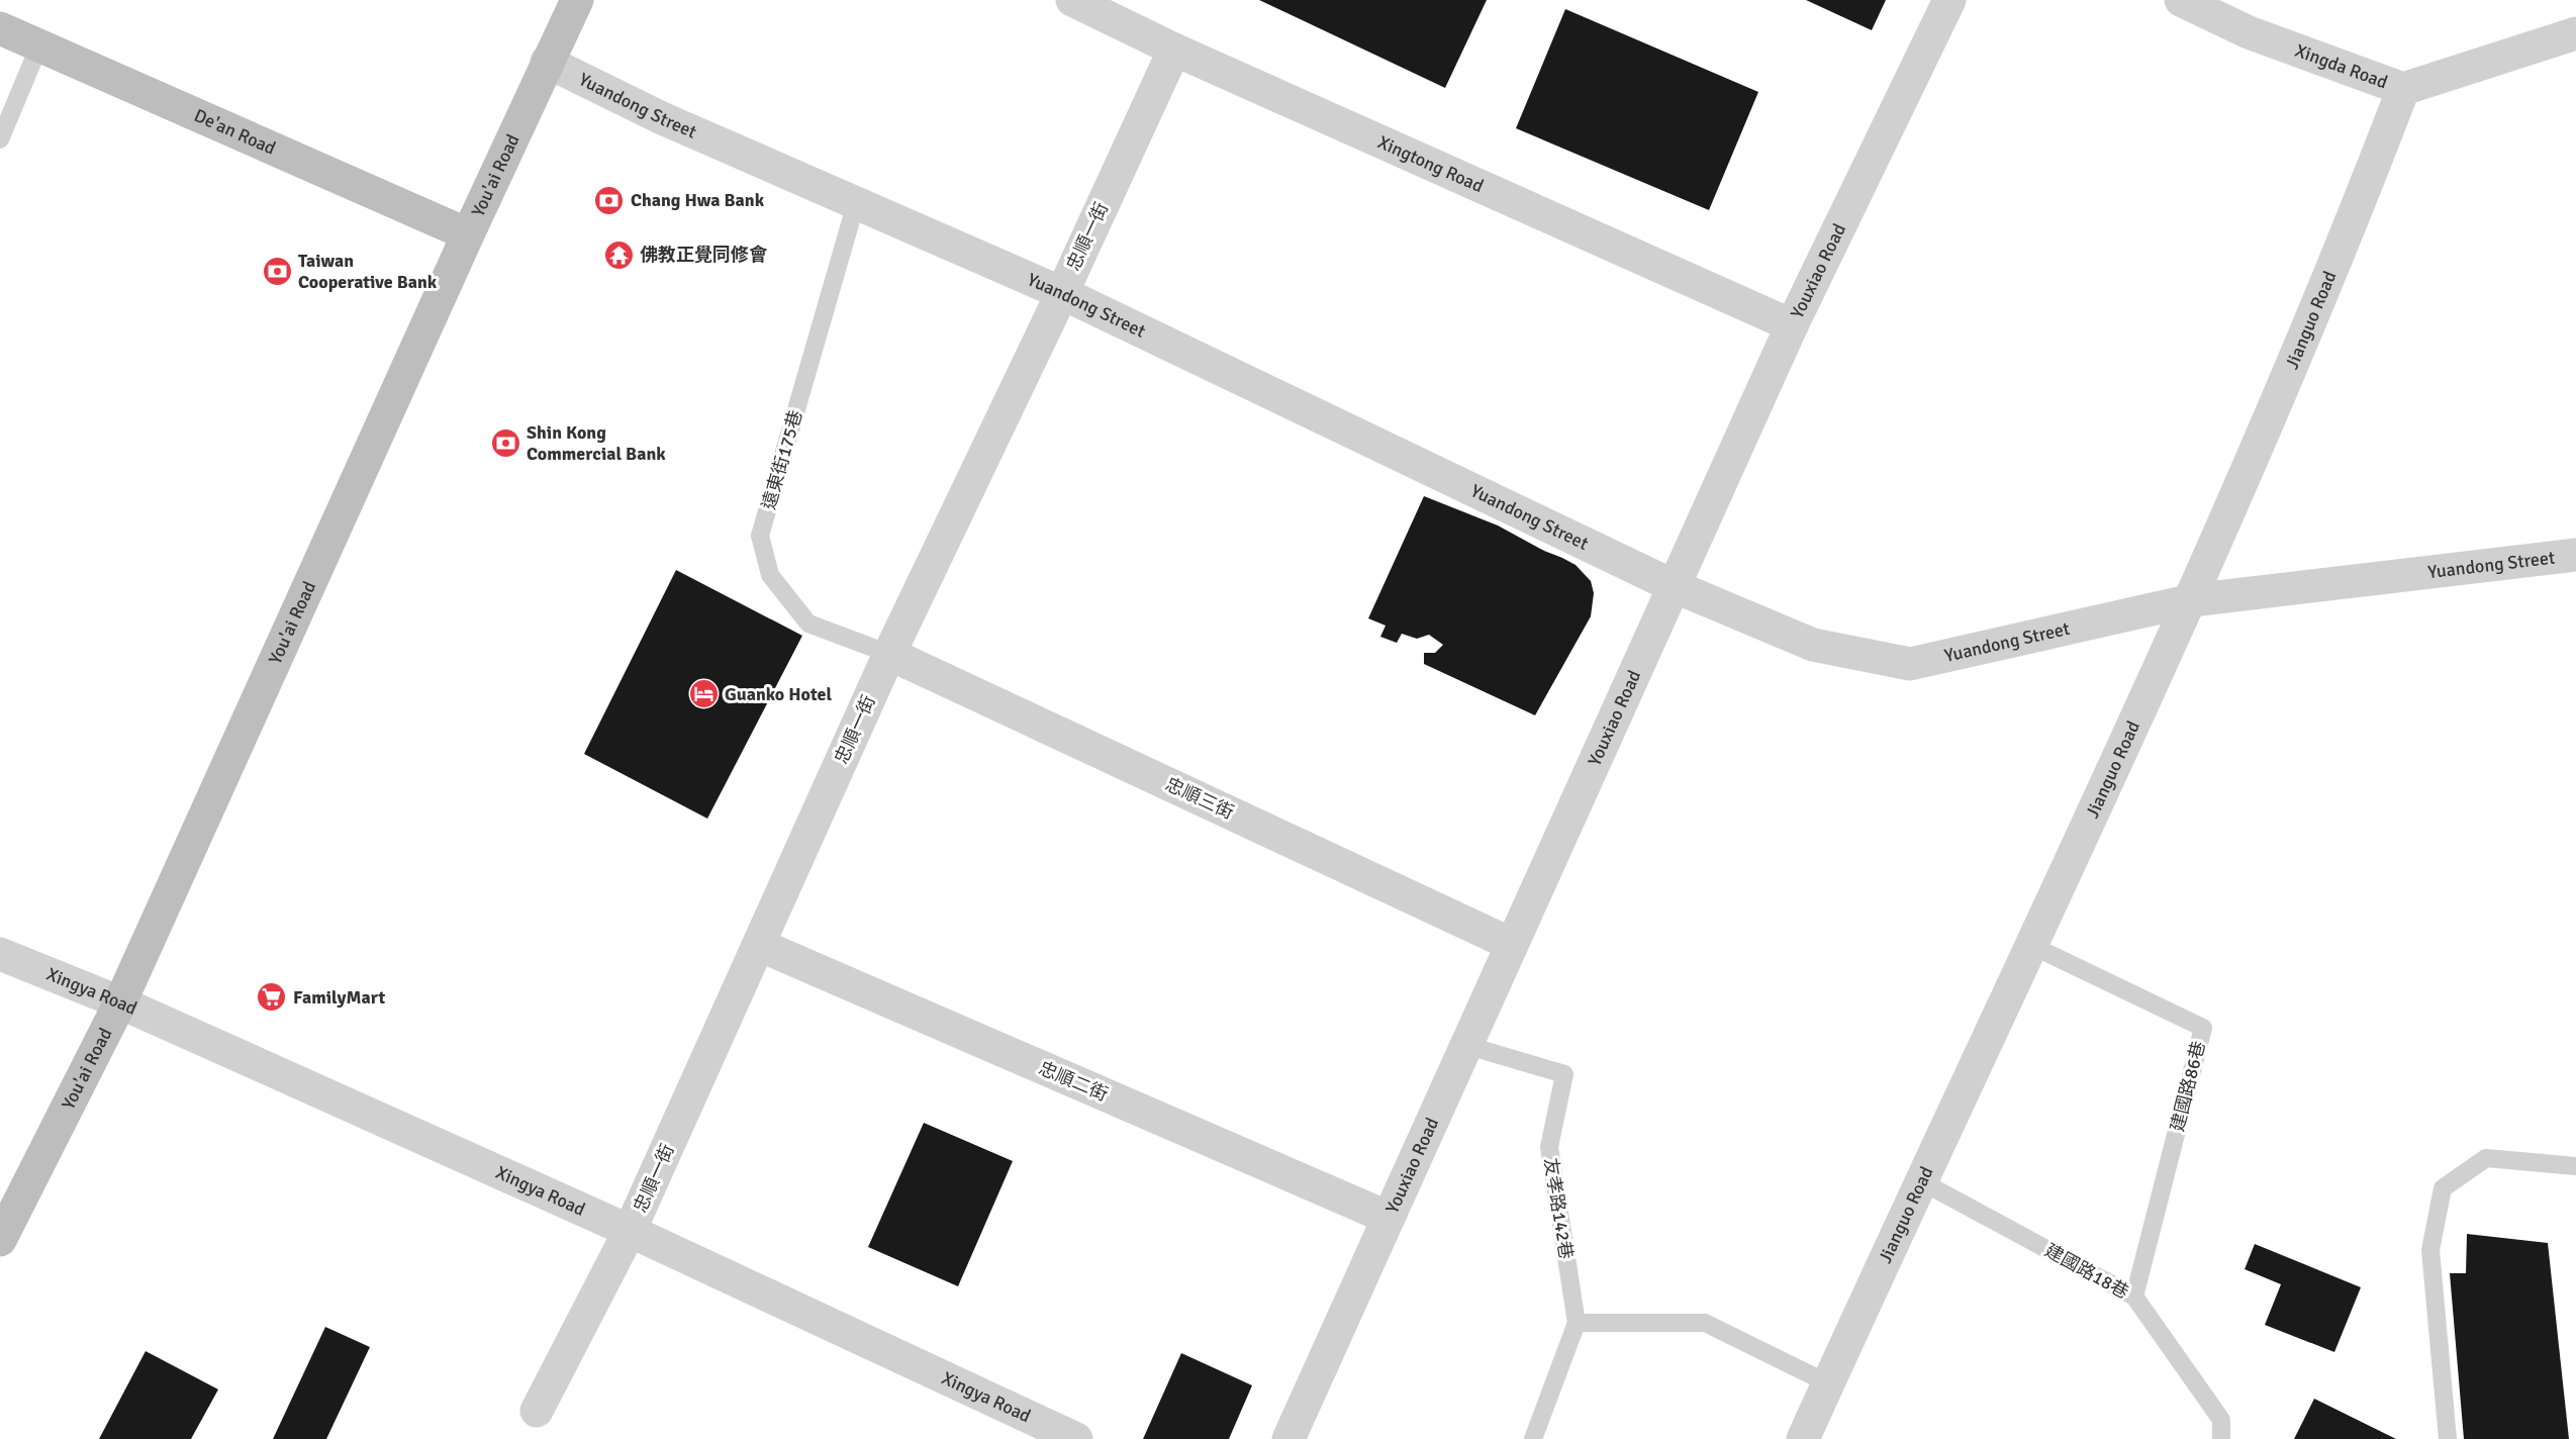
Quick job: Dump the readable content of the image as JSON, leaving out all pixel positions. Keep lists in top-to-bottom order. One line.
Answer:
{"streets":{"street":["Xingda Road","Yuandong Street","De'an Road","Xingtong Road","You'ai Road","忠順一街","Youxiao Road","Jianguo Road","忠順三街","Xingya Road","忠順二街"],"lane":["遠東街175巷","建國路86巷","友孝路142巷","建國路18巷"]},"crossings":[["Xingda Road","Jianguo Road"],["Yuandong Street","You'ai Road"],["Yuandong Street","忠順一街"],["Yuandong Street","Youxiao Road"],["Yuandong Street","Jianguo Road"],["Yuandong Street","遠東街175巷"],["De'an Road","You'ai Road"],["Xingtong Road","忠順一街"],["Xingtong Road","Youxiao Road"],["You'ai Road","Xingya Road"],["忠順一街","遠東街175巷"],["忠順一街","忠順三街"],["忠順一街","Xingya Road"],["忠順一街","忠順二街"],["Youxiao Road","忠順三街"],["Youxiao Road","忠順二街"],["Youxiao Road","友孝路142巷"],["Jianguo Road","建國路86巷"],["Jianguo Road","建國路18巷"],["遠東街175巷","忠順三街"],["建國路86巷","建國路18巷"]],"places":{"bank":["Chang Hwa Bank","Taiwan Cooperative Bank","Shin Kong Commercial Bank"],"temple":["佛教正覺同修會"],"hotel":["Guanko Hotel"],"supermarket":["FamilyMart"]}}
